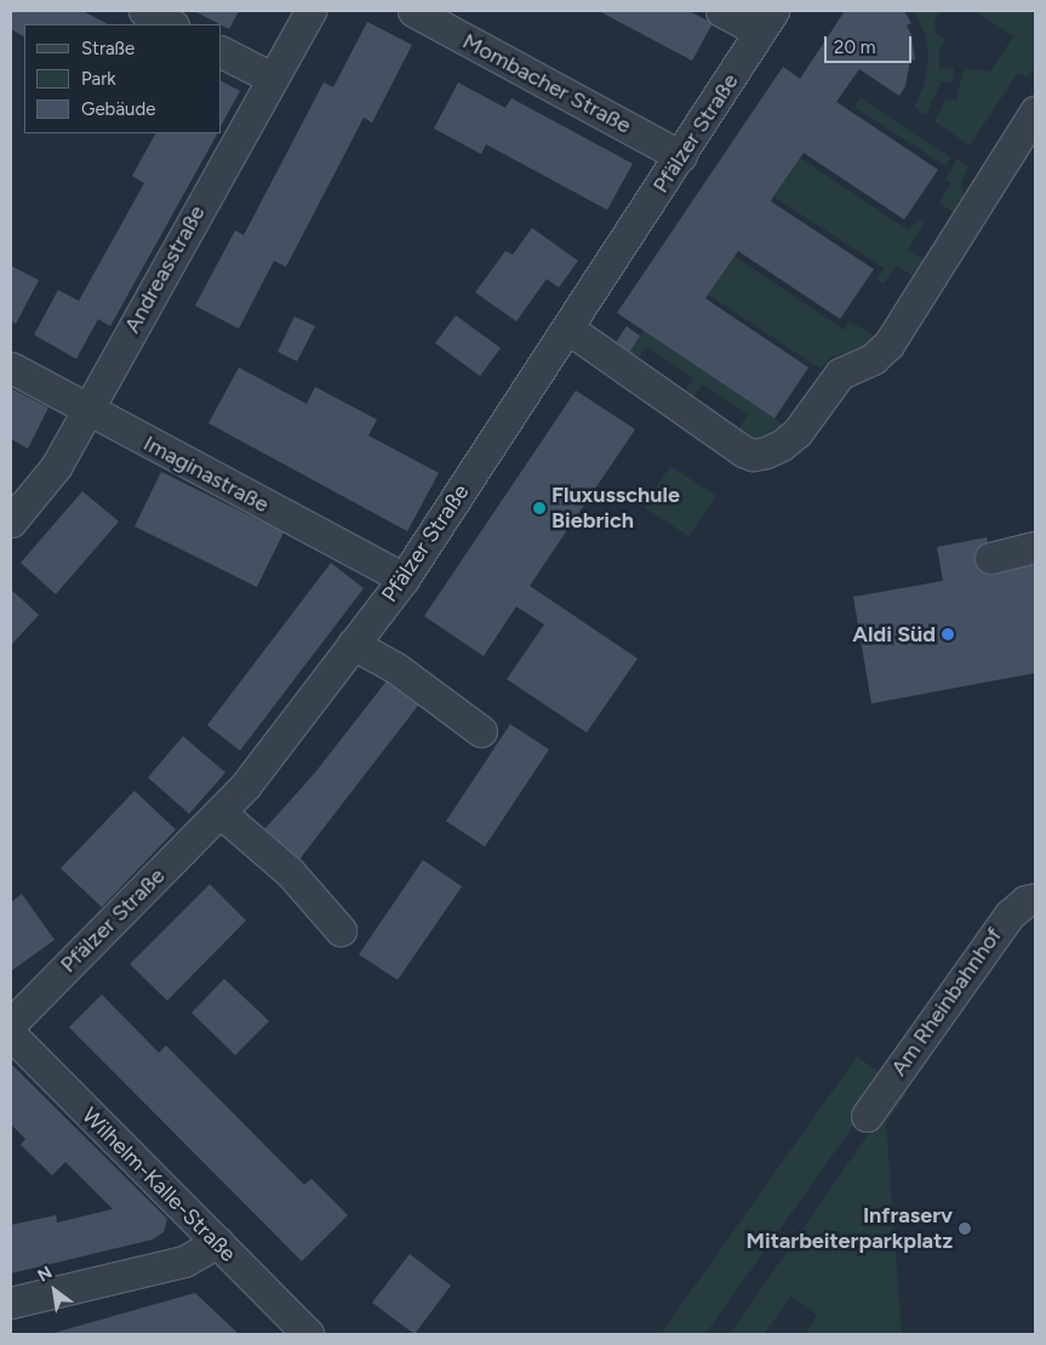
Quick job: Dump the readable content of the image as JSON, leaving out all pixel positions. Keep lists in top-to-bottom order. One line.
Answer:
{"streets":{"street":["Mombacher Straße","Pfälzer Straße","Andreasstraße","Imaginastraße","Am Rheinbahnhof","Wilhelm-Kalle-Straße"]},"crossings":[["Mombacher Straße","Pfälzer Straße"],["Pfälzer Straße","Imaginastraße"],["Andreasstraße","Imaginastraße"]],"places":["Fluxusschule Biebrich","Aldi Süd","Infraserv Mitarbeiterparkplatz"],"legend":["Straße","Park","Gebäude"],"scale_bar":"20 m","north":"top left"}
